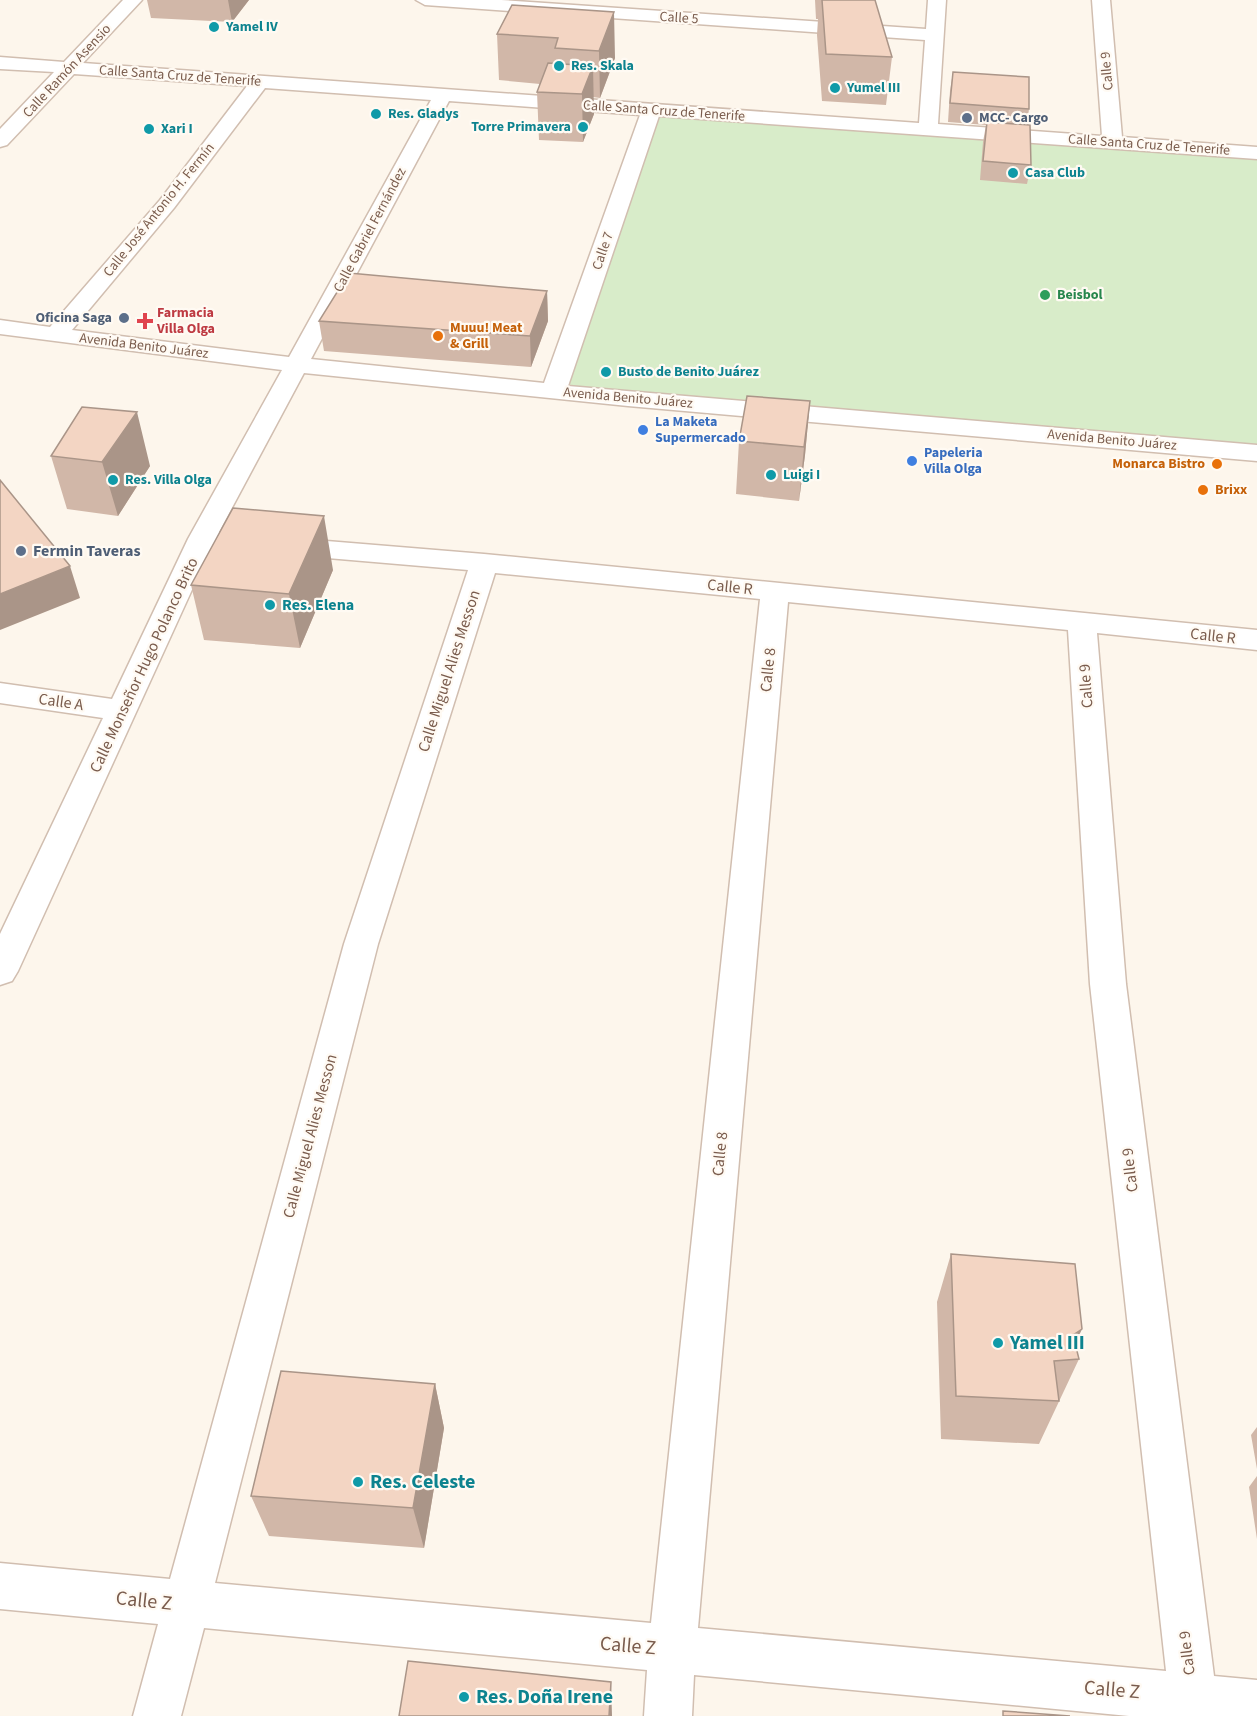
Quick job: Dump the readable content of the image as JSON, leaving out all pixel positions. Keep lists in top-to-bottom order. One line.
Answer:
{"streets":{"street":["Calle 5","Calle Ramón Asensio","Calle 9","Calle Santa Cruz de Tenerife","Calle José Antonio H. Fermín","Calle Gabriel Fernández","Calle 7","Avenida Benito Juárez","Calle R","Calle Monseñor Hugo Polanco Brito","Calle 8","Calle Miguel Alies Messon","Calle A","Calle Z"]},"crossings":[["Calle Ramón Asensio","Calle Santa Cruz de Tenerife"],["Calle 9","Calle Santa Cruz de Tenerife"],["Calle 9","Calle R"],["Calle 9","Calle Z"],["Calle Santa Cruz de Tenerife","Calle José Antonio H. Fermín"],["Calle Santa Cruz de Tenerife","Calle Gabriel Fernández"],["Calle Santa Cruz de Tenerife","Calle 7"],["Calle José Antonio H. Fermín","Avenida Benito Juárez"],["Calle Gabriel Fernández","Avenida Benito Juárez"],["Calle Gabriel Fernández","Calle Monseñor Hugo Polanco Brito"],["Calle 7","Avenida Benito Juárez"],["Avenida Benito Juárez","Calle Monseñor Hugo Polanco Brito"],["Calle R","Calle Monseñor Hugo Polanco Brito"],["Calle R","Calle 8"],["Calle R","Calle Miguel Alies Messon"],["Calle Monseñor Hugo Polanco Brito","Calle A"],["Calle 8","Calle Z"],["Calle Miguel Alies Messon","Calle Z"]],"places":{"other":["Yamel IV","Res. Skala","Yumel III","Res. Gladys","MCC- Cargo","Torre Primavera","Xari I","Casa Club","Beisbol","Oficina Saga","Muuu! Meat & Grill","Busto de Benito Juárez","La Maketa Supermercado","Papeleria Villa Olga","Monarca Bistro","Luigi I","Res. Villa Olga","Brixx","Fermin Taveras","Res. Elena","Yamel III","Res. Celeste","Res. Doña Irene"],"health":["Farmacia Villa Olga"]}}
